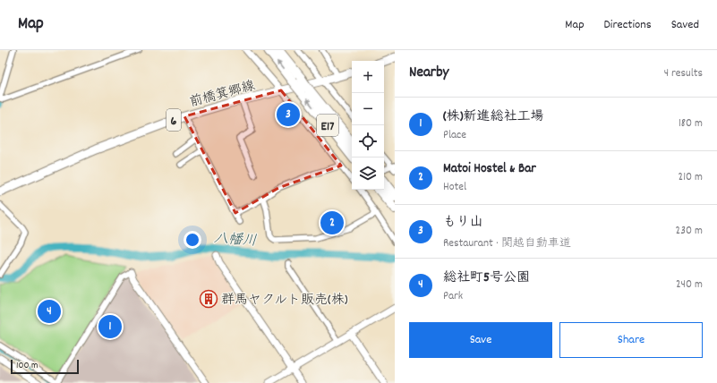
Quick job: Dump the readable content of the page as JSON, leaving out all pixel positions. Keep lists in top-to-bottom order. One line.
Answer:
{"streets":{"highway":["E17"],"main road":["前橋箕郷線","6"]},"water":["八幡川"],"places":{"building":["群馬ヤクルト販売(株)"]},"scale_bar":"100 m","page":{"header":"Map","nav":["Map","Directions","Saved"],"heading":["Nearby","4 results"],"map_buttons":["+","−"],"list":[{"mark":"1","name":"(株)新進総社工場","note":"Place","value":"180 m"},{"mark":"2","name":"Matoi Hostel & Bar","note":"Hotel","value":"210 m"},{"mark":"3","name":"もり山","note":"Restaurant · 関越自動車道","value":"230 m"},{"mark":"4","name":"総社町5号公園","note":"Park","value":"240 m"}],"pins":["3","2","4","1"],"buttons":["Save","Share"],"scale":"100 m"}}
